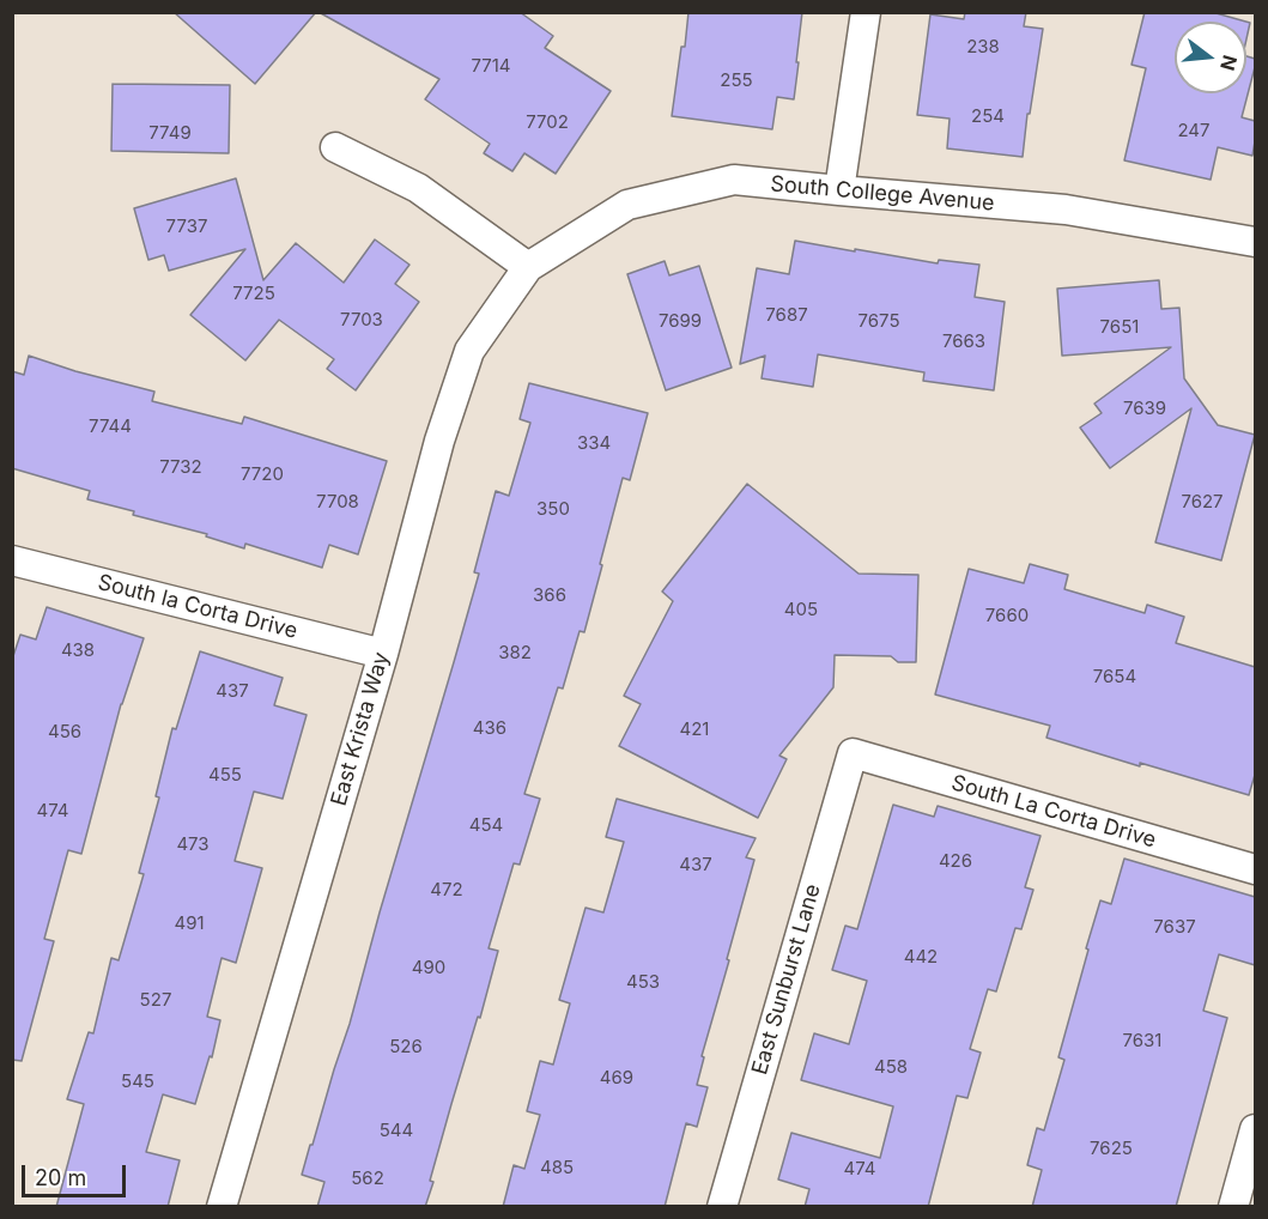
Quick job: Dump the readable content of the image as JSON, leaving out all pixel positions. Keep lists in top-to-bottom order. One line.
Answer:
{"streets":{"street":["South College Avenue","South la Corta Drive","East Krista Way","South La Corta Drive","East Sunburst Lane"]},"crossings":[["South College Avenue","East Krista Way"],["South la Corta Drive","East Krista Way"],["South La Corta Drive","East Sunburst Lane"]],"house_numbers":["238","7714","255","254","7702","247","7749","7737","7725","7687","7703","7699","7675","7651","7663","7639","7744","334","7732","7720","7708","7627","350","366","405","7660","438","382","7654","437","436","421","456","455","474","454","473","426","437","472","491","7637","442","490","453","527","7631","526","458","469","545","544","7625","485","474","562"],"scale_bar":"20 m","north":"right"}
